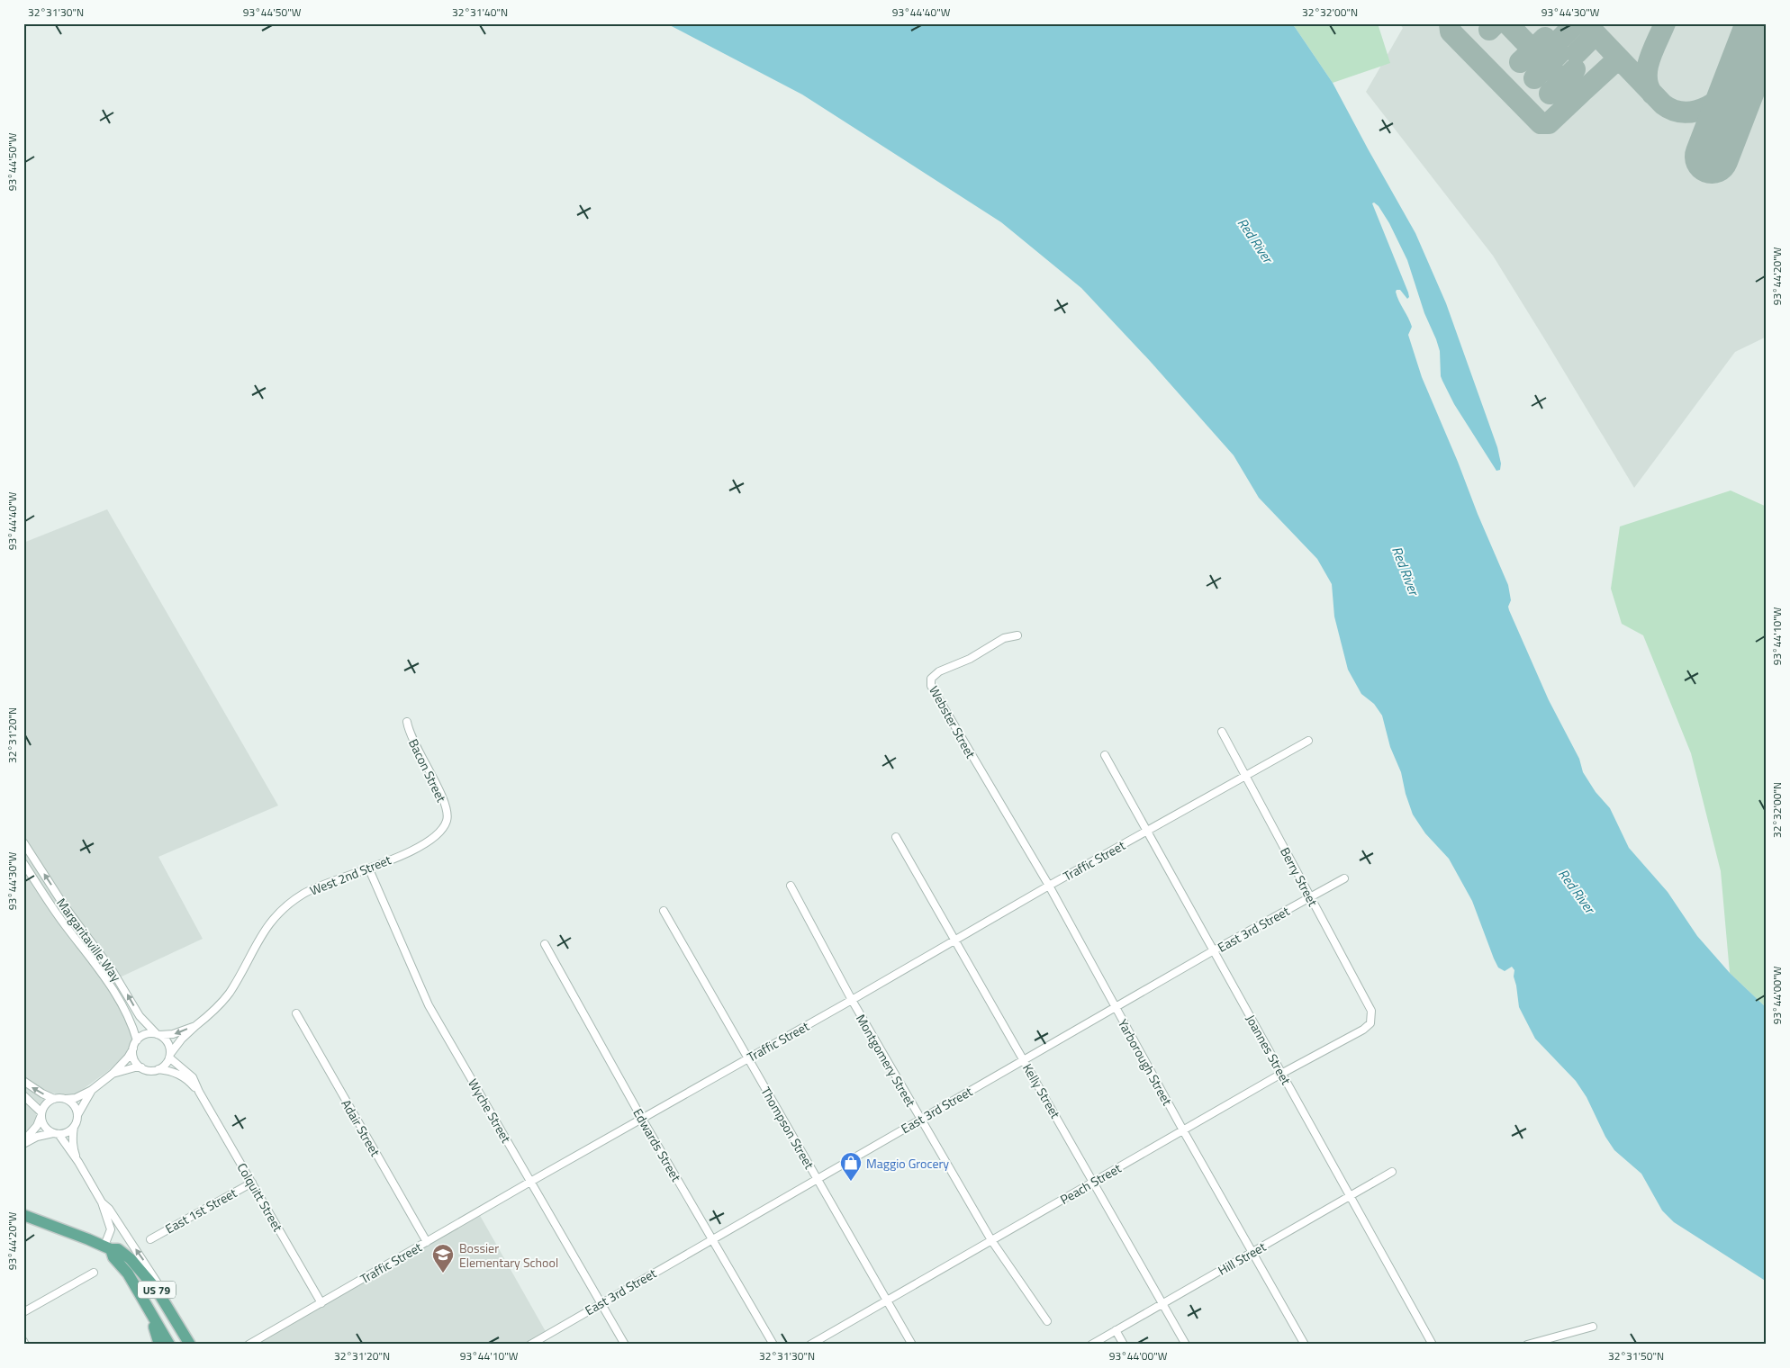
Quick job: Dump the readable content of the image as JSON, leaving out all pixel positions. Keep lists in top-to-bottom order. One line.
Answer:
{"streets":{"main road":["US 79"],"street":["Webster Street","Bacon Street","Traffic Street","West 2nd Street","Berry Street","East 3rd Street","Margaritaville Way","Joannes Street","Montgomery Street","Yarborough Street","Kelly Street","Wyche Street","Adair Street","Thompson Street","Edwards Street","Peach Street","Colquitt Street","East 1st Street","Hill Street"]},"crossings":[["Webster Street","Yarborough Street"],["Bacon Street","West 2nd Street"],["Traffic Street","Berry Street"],["Traffic Street","Joannes Street"],["Traffic Street","Montgomery Street"],["Traffic Street","Yarborough Street"],["Traffic Street","Kelly Street"],["Traffic Street","Wyche Street"],["Traffic Street","Adair Street"],["Traffic Street","Thompson Street"],["Traffic Street","Edwards Street"],["Traffic Street","Colquitt Street"],["West 2nd Street","Margaritaville Way"],["West 2nd Street","Wyche Street"],["West 2nd Street","Colquitt Street"],["Berry Street","East 3rd Street"],["Berry Street","Peach Street"],["East 3rd Street","Joannes Street"],["East 3rd Street","Montgomery Street"],["East 3rd Street","Yarborough Street"],["East 3rd Street","Kelly Street"],["East 3rd Street","Wyche Street"],["East 3rd Street","Thompson Street"],["East 3rd Street","Edwards Street"],["Margaritaville Way","Colquitt Street"],["Joannes Street","Peach Street"],["Joannes Street","Hill Street"],["Montgomery Street","Peach Street"],["Yarborough Street","Peach Street"],["Yarborough Street","Hill Street"],["Kelly Street","Peach Street"],["Kelly Street","Hill Street"],["Thompson Street","Peach Street"],["Colquitt Street","East 1st Street"]],"water":["Red River"],"places":{"shop":["Maggio Grocery"],"school or university":["Bossier Elementary School"]},"coordinates":["32°31'30\"N","93°44'50\"W","32°31'40\"N","93°44'40\"W","32°32'00\"N","93°44'30\"W","93°44'20\"W","93°44'10\"W","32°31'20\"N","93°44'00\"W","32°31'50\"N"]}
